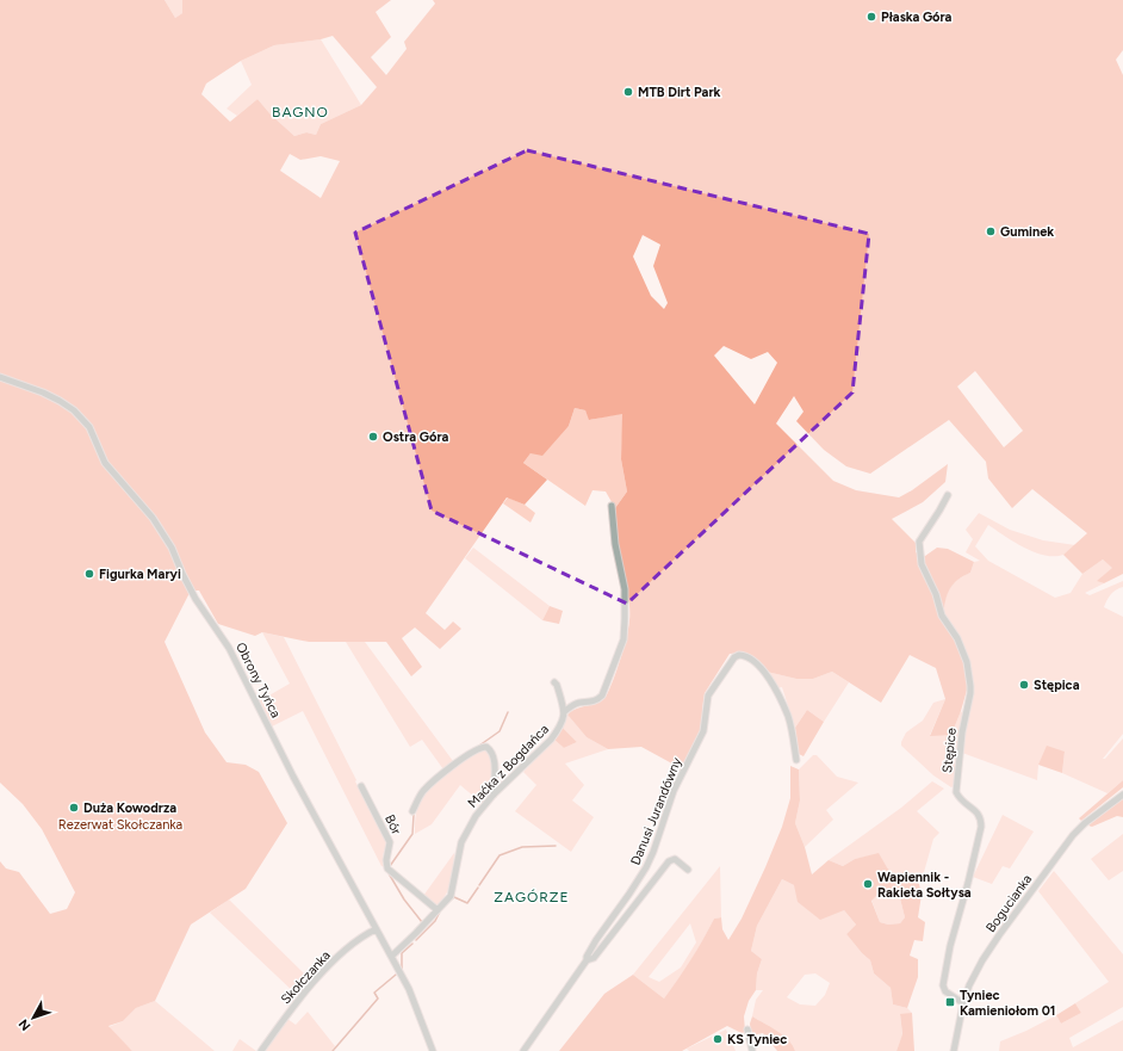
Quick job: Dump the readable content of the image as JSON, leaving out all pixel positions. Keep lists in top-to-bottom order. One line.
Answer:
{"streets":{"street":["Obrony Tyńca","Stępice","Maćka z Bogdańca","Danusi Jurandówny","Bór","Bogucianka","Skołczanka"]},"crossings":[["Obrony Tyńca","Maćka z Bogdańca"],["Obrony Tyńca","Skołczanka"],["Stępice","Bogucianka"],["Maćka z Bogdańca","Bór"]],"districts":["BAGNO","ZAGÓRZE"],"parks":["Rezerwat Skołczanka"],"places":{"other":["Płaska Góra","MTB Dirt Park","Guminek","Ostra Góra","Figurka Maryi","Stępica","Duża Kowodrza","Wapiennik - Rakieta Sołtysa","KS Tyniec"],"transit":["Tyniec Kamieniołom 01"]},"north":"bottom left"}
